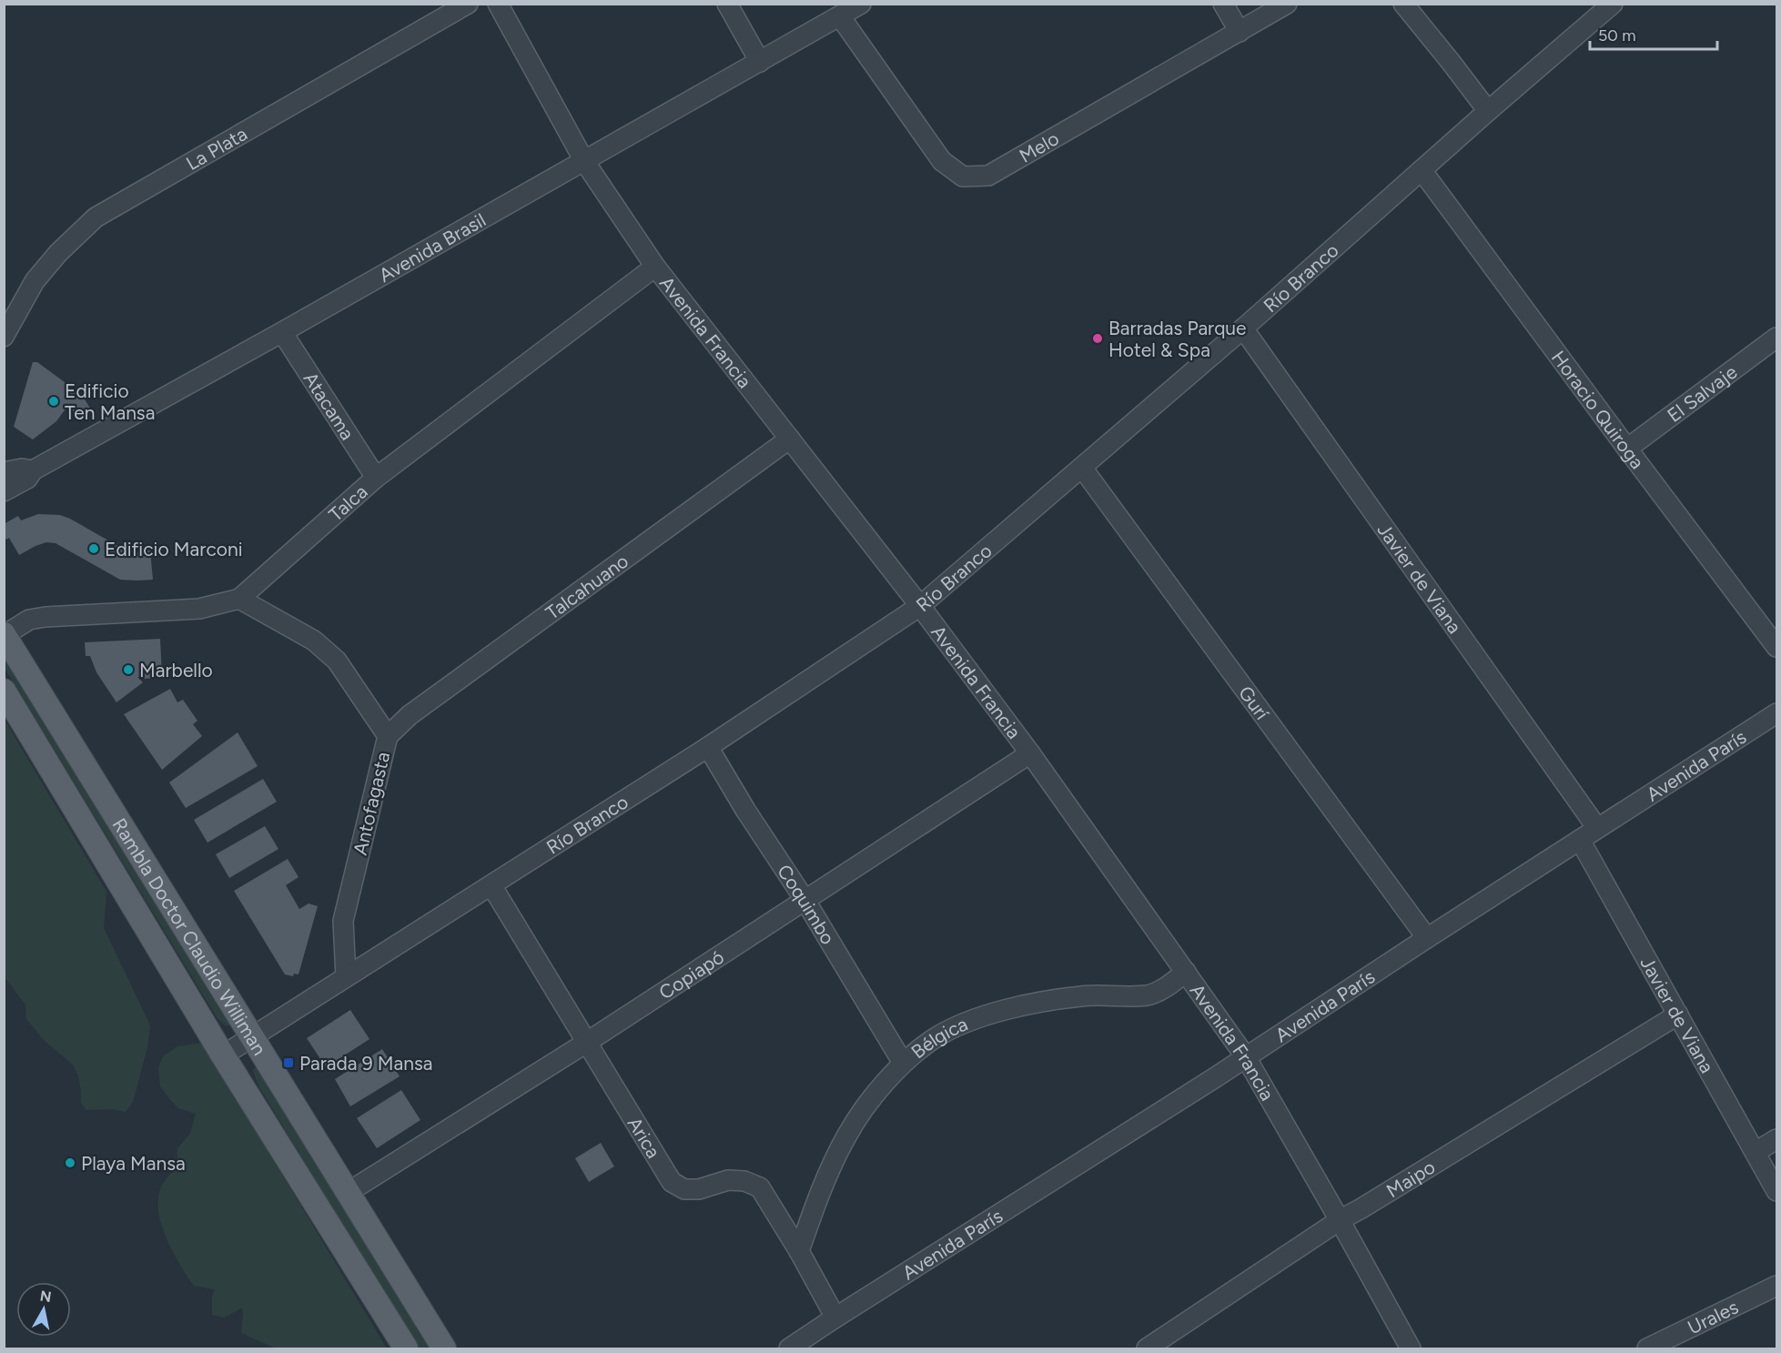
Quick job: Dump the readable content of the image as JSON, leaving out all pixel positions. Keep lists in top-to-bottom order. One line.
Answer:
{"streets":{"main road":["Rambla Doctor Claudio Williman"],"street":["Melo","La Plata","Avenida Brasil","Río Branco","Avenida Francia","El Salvaje","Atacama","Horacio Quiroga","Talca","Javier de Viana","Talcahuano","Gurí","Avenida París","Antofagasta","Coquimbo","Copiapó","Bélgica","Arica","Maipo","Urales"]},"crossings":[["Melo","Avenida Brasil"],["Avenida Brasil","Avenida Francia"],["Avenida Brasil","Atacama"],["Río Branco","Avenida Francia"],["Río Branco","Horacio Quiroga"],["Río Branco","Javier de Viana"],["Río Branco","Gurí"],["Río Branco","Antofagasta"],["Río Branco","Coquimbo"],["Río Branco","Rambla Doctor Claudio Williman"],["Río Branco","Arica"],["Avenida Francia","Talca"],["Avenida Francia","Talcahuano"],["Avenida Francia","Avenida París"],["Avenida Francia","Copiapó"],["Avenida Francia","Bélgica"],["Avenida Francia","Maipo"],["El Salvaje","Horacio Quiroga"],["Atacama","Talca"],["Talca","Antofagasta"],["Talca","Rambla Doctor Claudio Williman"],["Javier de Viana","Avenida París"],["Javier de Viana","Maipo"],["Talcahuano","Antofagasta"],["Gurí","Avenida París"],["Avenida París","Arica"],["Coquimbo","Copiapó"],["Coquimbo","Bélgica"],["Rambla Doctor Claudio Williman","Copiapó"],["Copiapó","Arica"],["Bélgica","Arica"]],"places":{"other":["Barradas Parque Hotel & Spa","Edificio Ten Mansa","Edificio Marconi","Marbello","Playa Mansa"],"transit":["Parada 9 Mansa"]},"scale_bar":"50 m","north":"top"}
